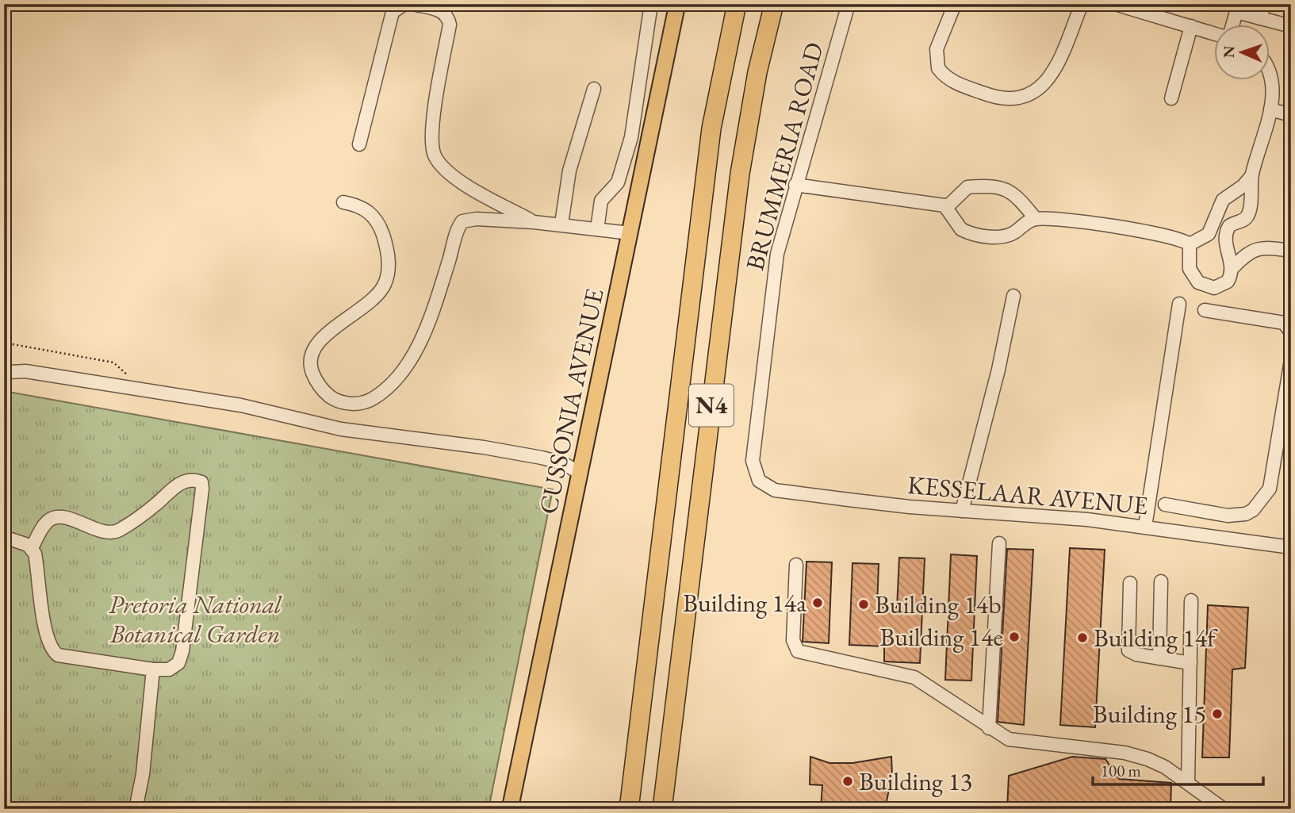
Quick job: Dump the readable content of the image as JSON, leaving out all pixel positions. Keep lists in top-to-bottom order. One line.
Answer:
{"streets":{"highway":["N4"],"main road":["CUSSONIA AVENUE"],"street":["BRUMMERIA ROAD","KESSELAAR AVENUE"]},"crossings":[["BRUMMERIA ROAD","KESSELAAR AVENUE"]],"parks":["Pretoria National Botanical Garden"],"places":["Building 14a","Building 14b","Building 14e","Building 14f","Building 15","Building 13"],"scale_bar":"100 m","north":"left"}
